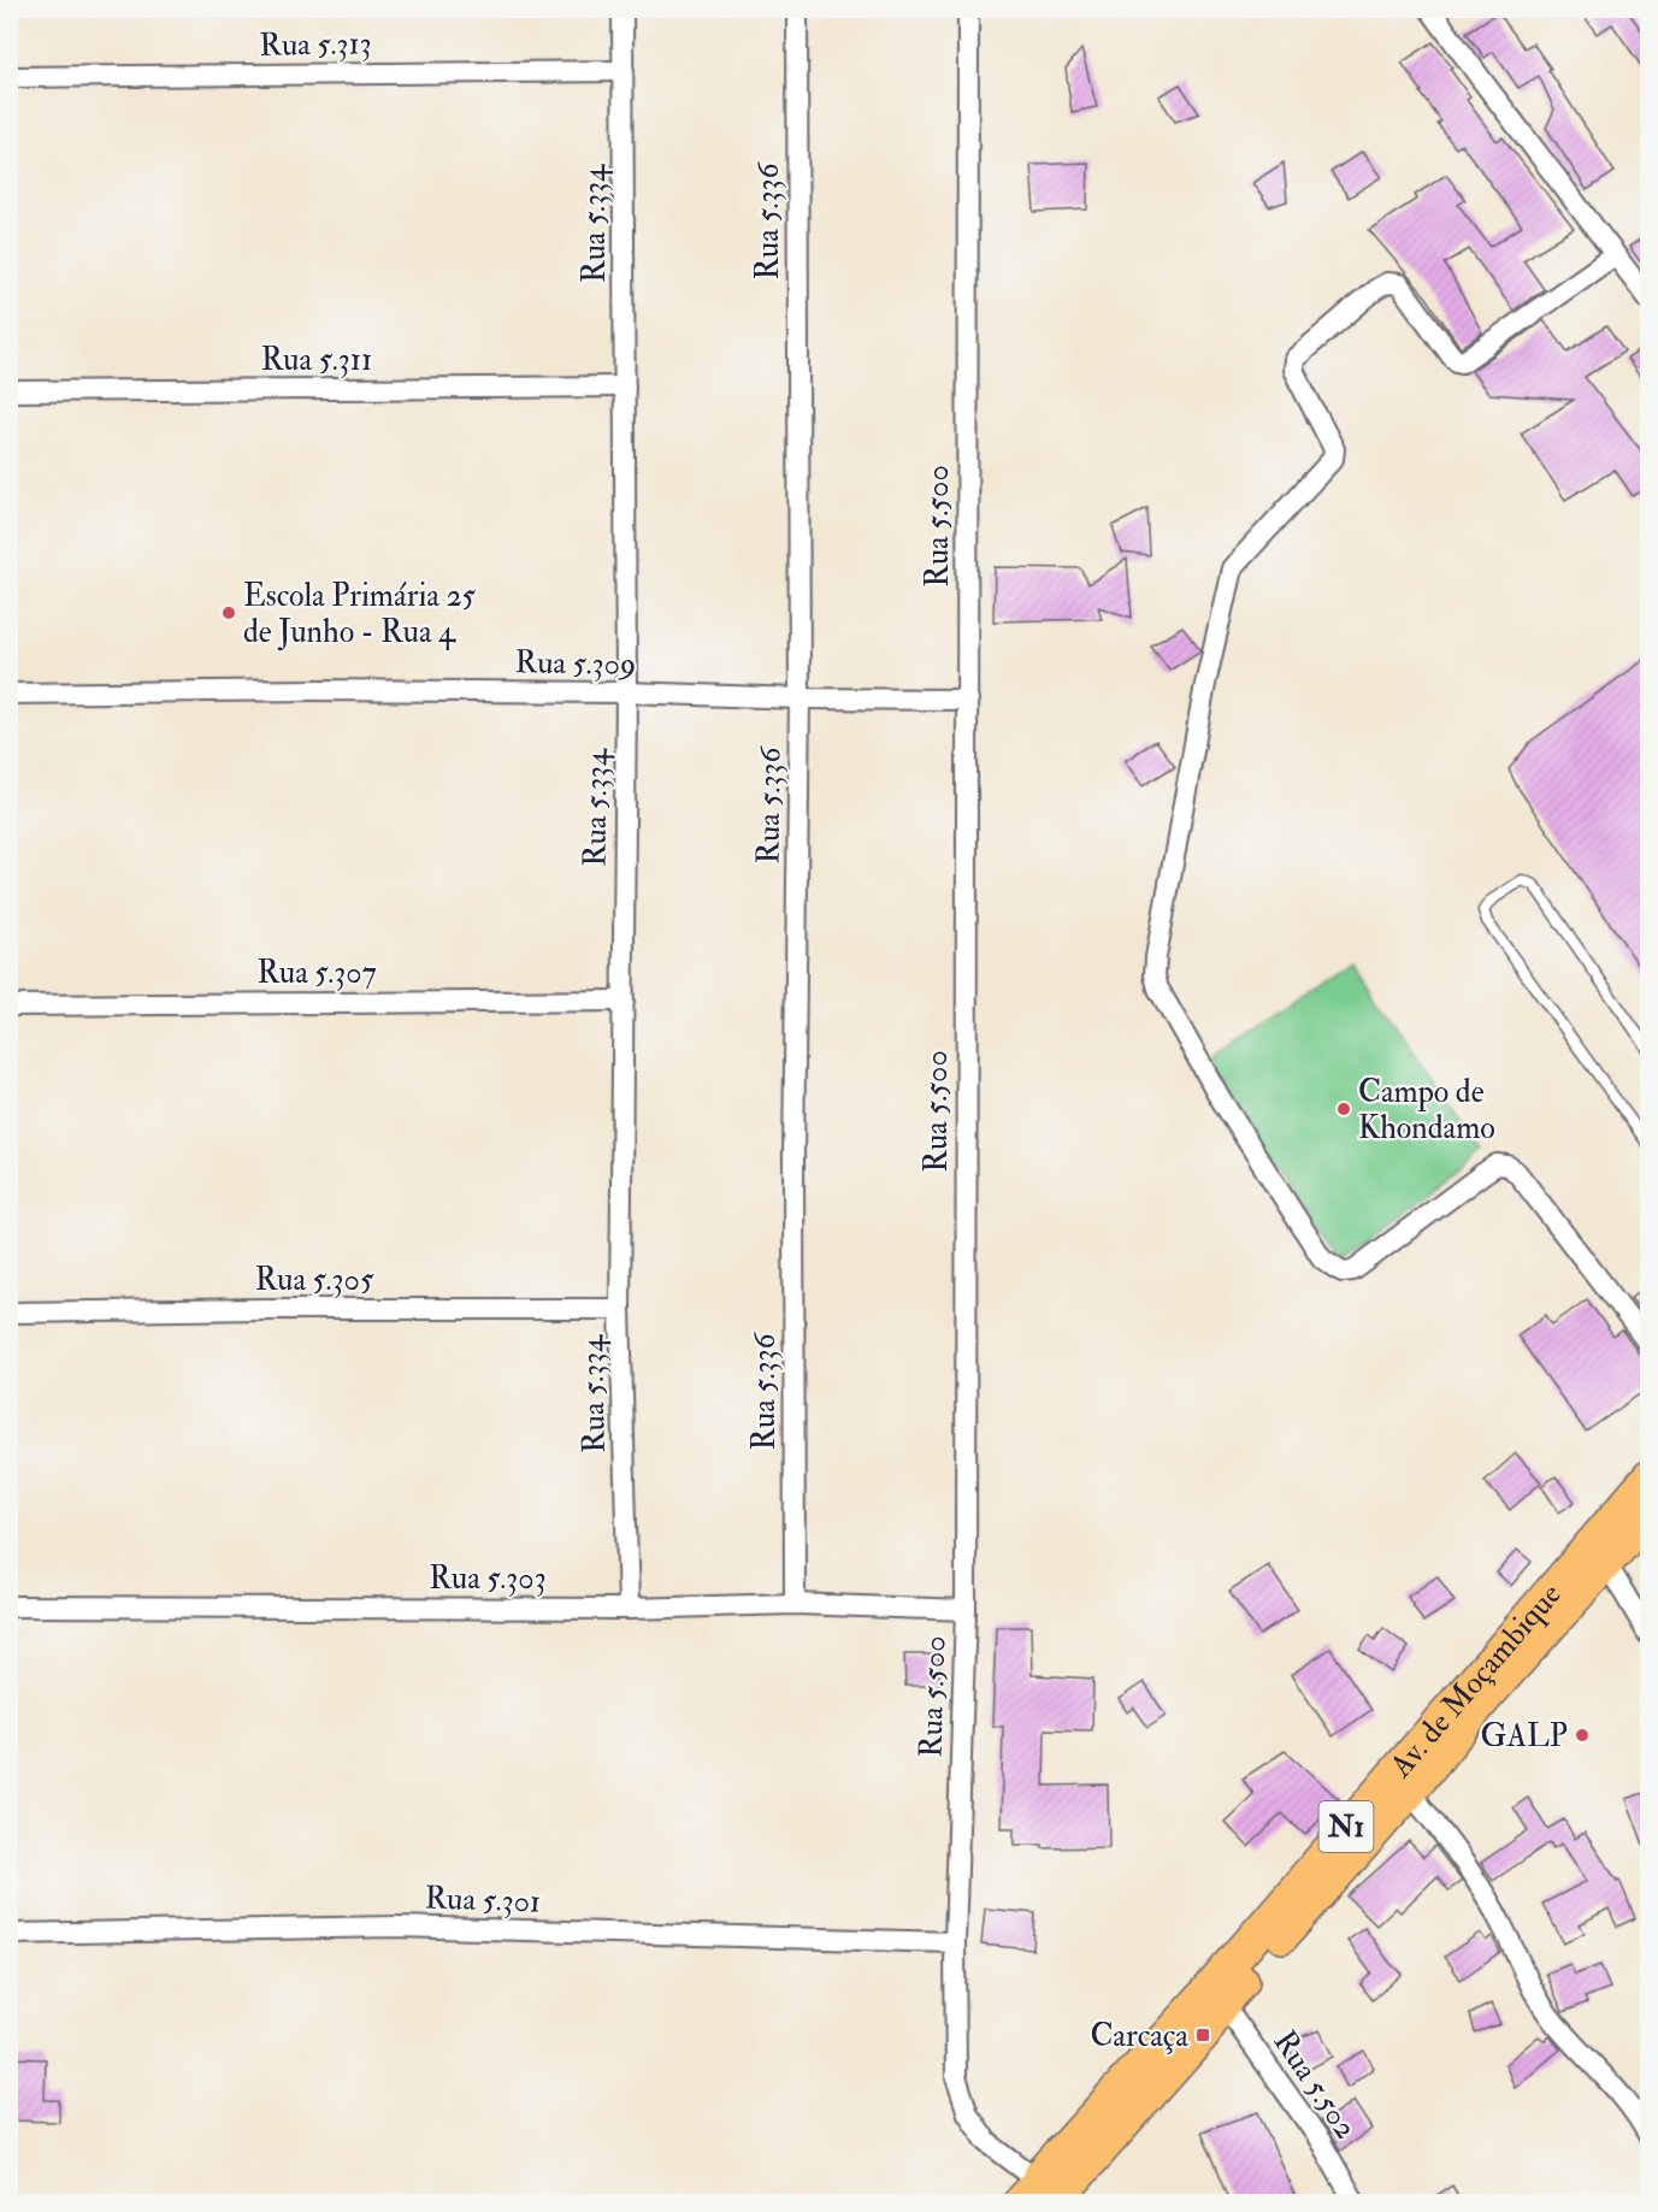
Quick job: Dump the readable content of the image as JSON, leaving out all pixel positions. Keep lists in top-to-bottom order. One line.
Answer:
{"streets":{"highway":["Av. de Moçambique","N1"],"street":["Rua 5.313","Rua 5.336","Rua 5.334","Rua 5.311","Rua 5.500","Rua 5.309","Rua 5.307","Rua 5.305","Rua 5.303","Rua 5.301","Rua 5.502"]},"crossings":[["Rua 5.313","Rua 5.334"],["Rua 5.336","Rua 5.309"],["Rua 5.336","Rua 5.303"],["Rua 5.334","Rua 5.311"],["Rua 5.334","Rua 5.309"],["Rua 5.334","Rua 5.307"],["Rua 5.334","Rua 5.305"],["Rua 5.334","Rua 5.303"],["Rua 5.500","Rua 5.309"],["Rua 5.500","Rua 5.303"],["Rua 5.500","Av. de Moçambique"],["Rua 5.500","Rua 5.301"],["Av. de Moçambique","Rua 5.502"]],"places":{"other":["Escola Primária 25 de Junho - Rua 4","Campo de Khondamo","GALP"],"transit":["Carcaça"]}}
